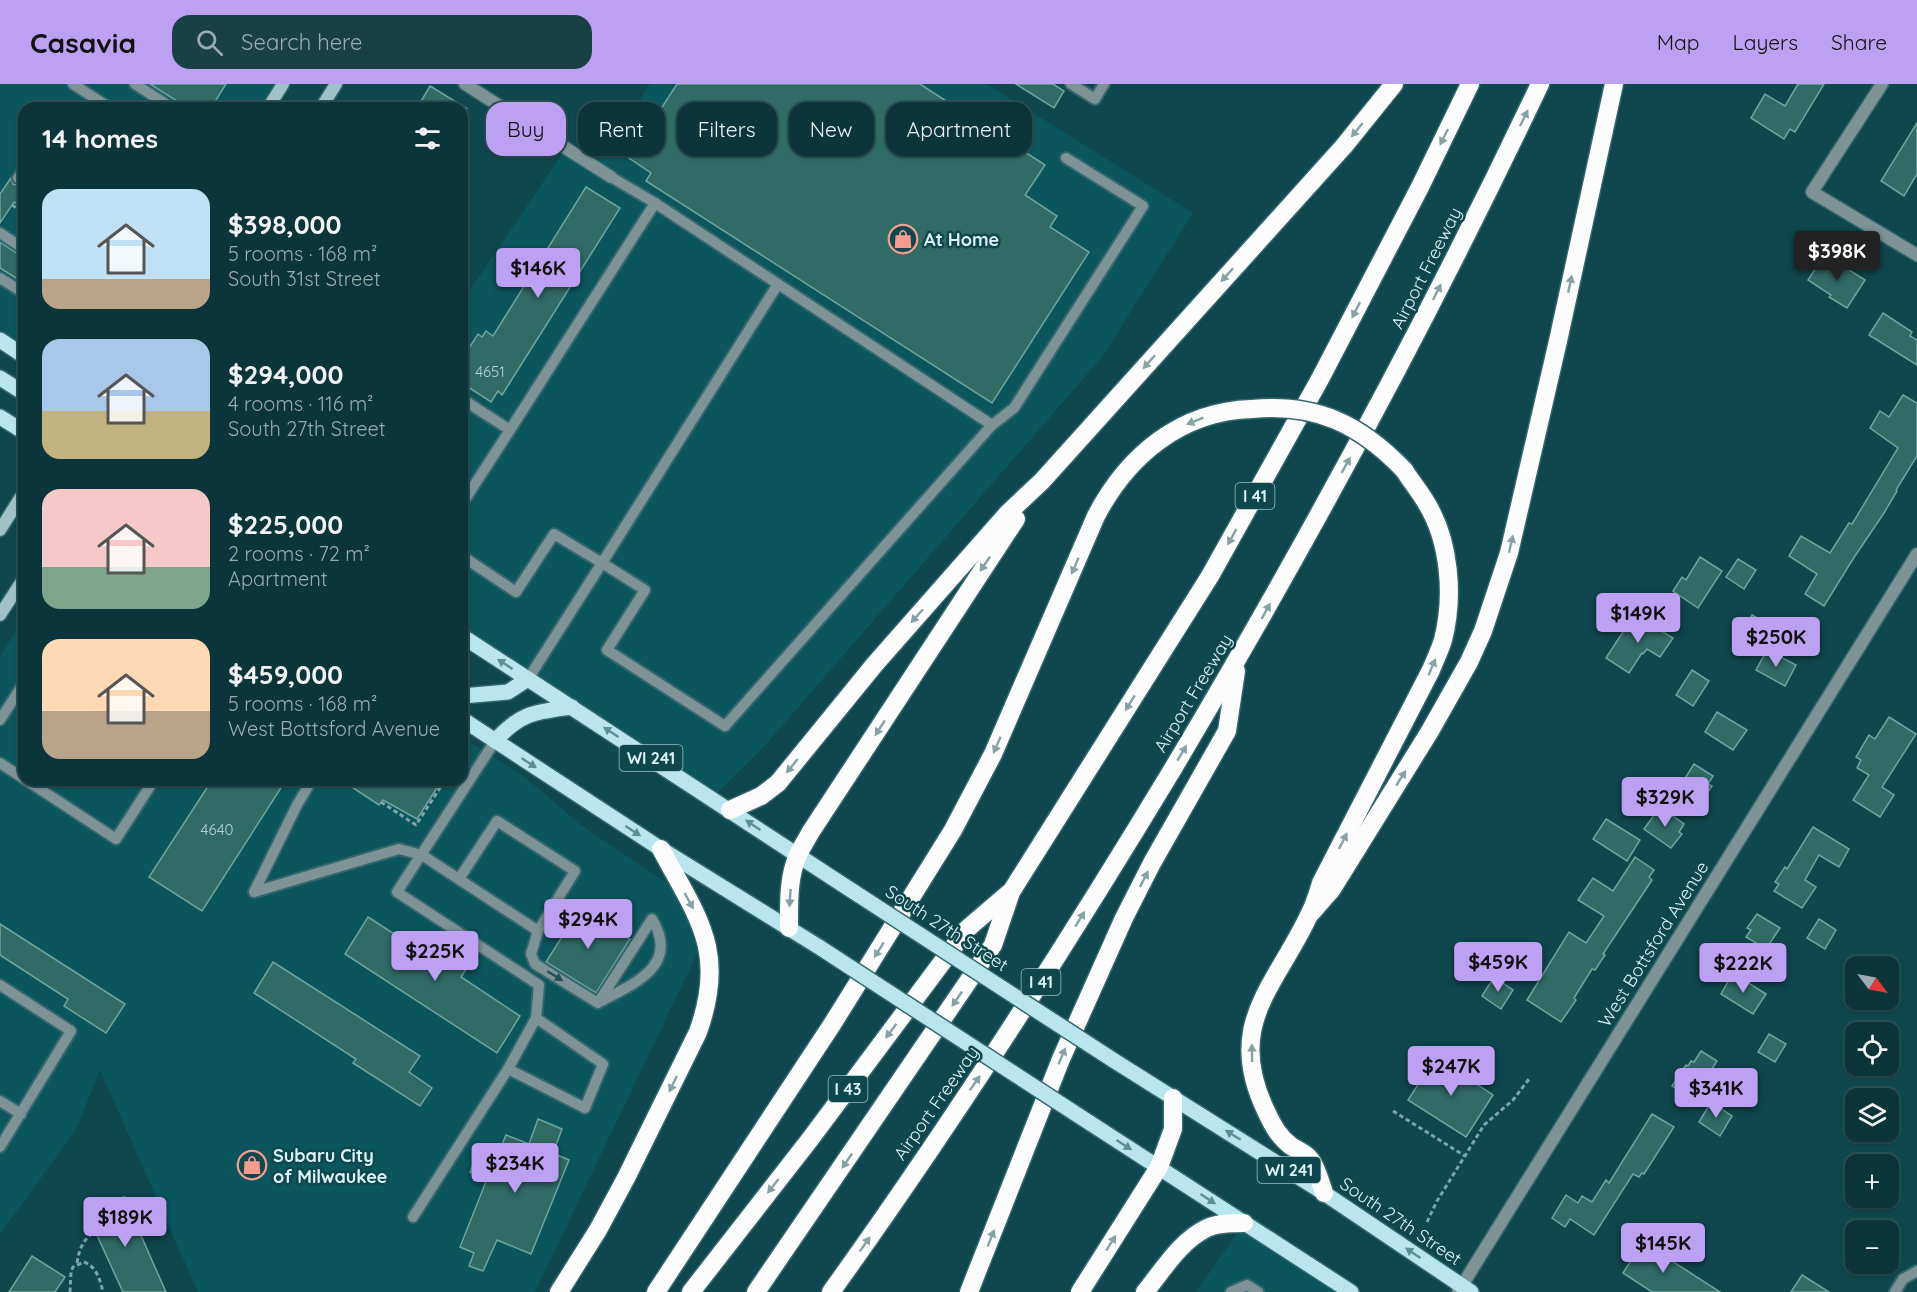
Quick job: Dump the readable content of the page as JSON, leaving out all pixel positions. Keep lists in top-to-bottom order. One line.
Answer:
{"streets":{"highway":["Airport Freeway","I 41","I 43"],"main road":["WI 241","South 27th Street"],"street":["West Bottsford Avenue"]},"crossings":[["I 41","I 43"],["South 27th Street","West Bottsford Avenue"]],"places":{"shop":["At Home","Subaru City of Milwaukee"]},"house_numbers":["4651","4640"],"north":"bottom right","page":{"header":"Casavia","search":"Search here","nav":["Map","Layers","Share"],"chip":["Buy","Rent","Filters","New","Apartment"],"heading":"14 homes","list":[{"name":"$398,000","note":"5 rooms · 168 m² · South 31st Street"},{"name":"$294,000","note":"4 rooms · 116 m² · South 27th Street"},{"name":"$225,000","note":"2 rooms · 72 m² · Apartment"},{"name":"$459,000","note":"5 rooms · 168 m² · West Bottsford Avenue"}],"price":["$398K","$146K","$149K","$250K","$329K","$294K","$225K","$459K","$222K","$247K","$341K","$234K","$189K","$145K"],"map_buttons":["+","−"]}}
